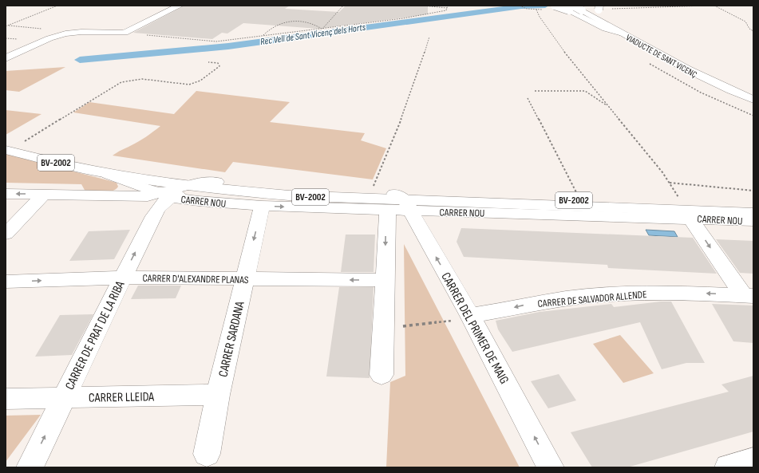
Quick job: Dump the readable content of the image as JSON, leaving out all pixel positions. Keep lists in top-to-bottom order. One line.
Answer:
{"streets":{"main road":["VIADUCTE DE SANT VICENÇ","BV-2002","CARRER NOU","CARRER D'ALEXANDRE PLANAS","CARRER DE SALVADOR ALLENDE","CARRER DEL PRIMER DE MAIG","CARRER DE PRAT DE LA RIBA","CARRER SARDANA","CARRER LLEIDA"]},"crossings":[["BV-2002","CARRER NOU"],["BV-2002","CARRER DEL PRIMER DE MAIG"],["BV-2002","CARRER DE PRAT DE LA RIBA"],["CARRER NOU","CARRER DEL PRIMER DE MAIG"],["CARRER NOU","CARRER DE PRAT DE LA RIBA"],["CARRER NOU","CARRER SARDANA"],["CARRER D'ALEXANDRE PLANAS","CARRER DE PRAT DE LA RIBA"],["CARRER D'ALEXANDRE PLANAS","CARRER SARDANA"],["CARRER DE SALVADOR ALLENDE","CARRER DEL PRIMER DE MAIG"],["CARRER DE PRAT DE LA RIBA","CARRER LLEIDA"],["CARRER SARDANA","CARRER LLEIDA"]],"one_way":["CARRER DEL PRIMER DE MAIG","CARRER DE PRAT DE LA RIBA"],"water":["Rec Vell de Sant Vicenç dels Horts"]}
